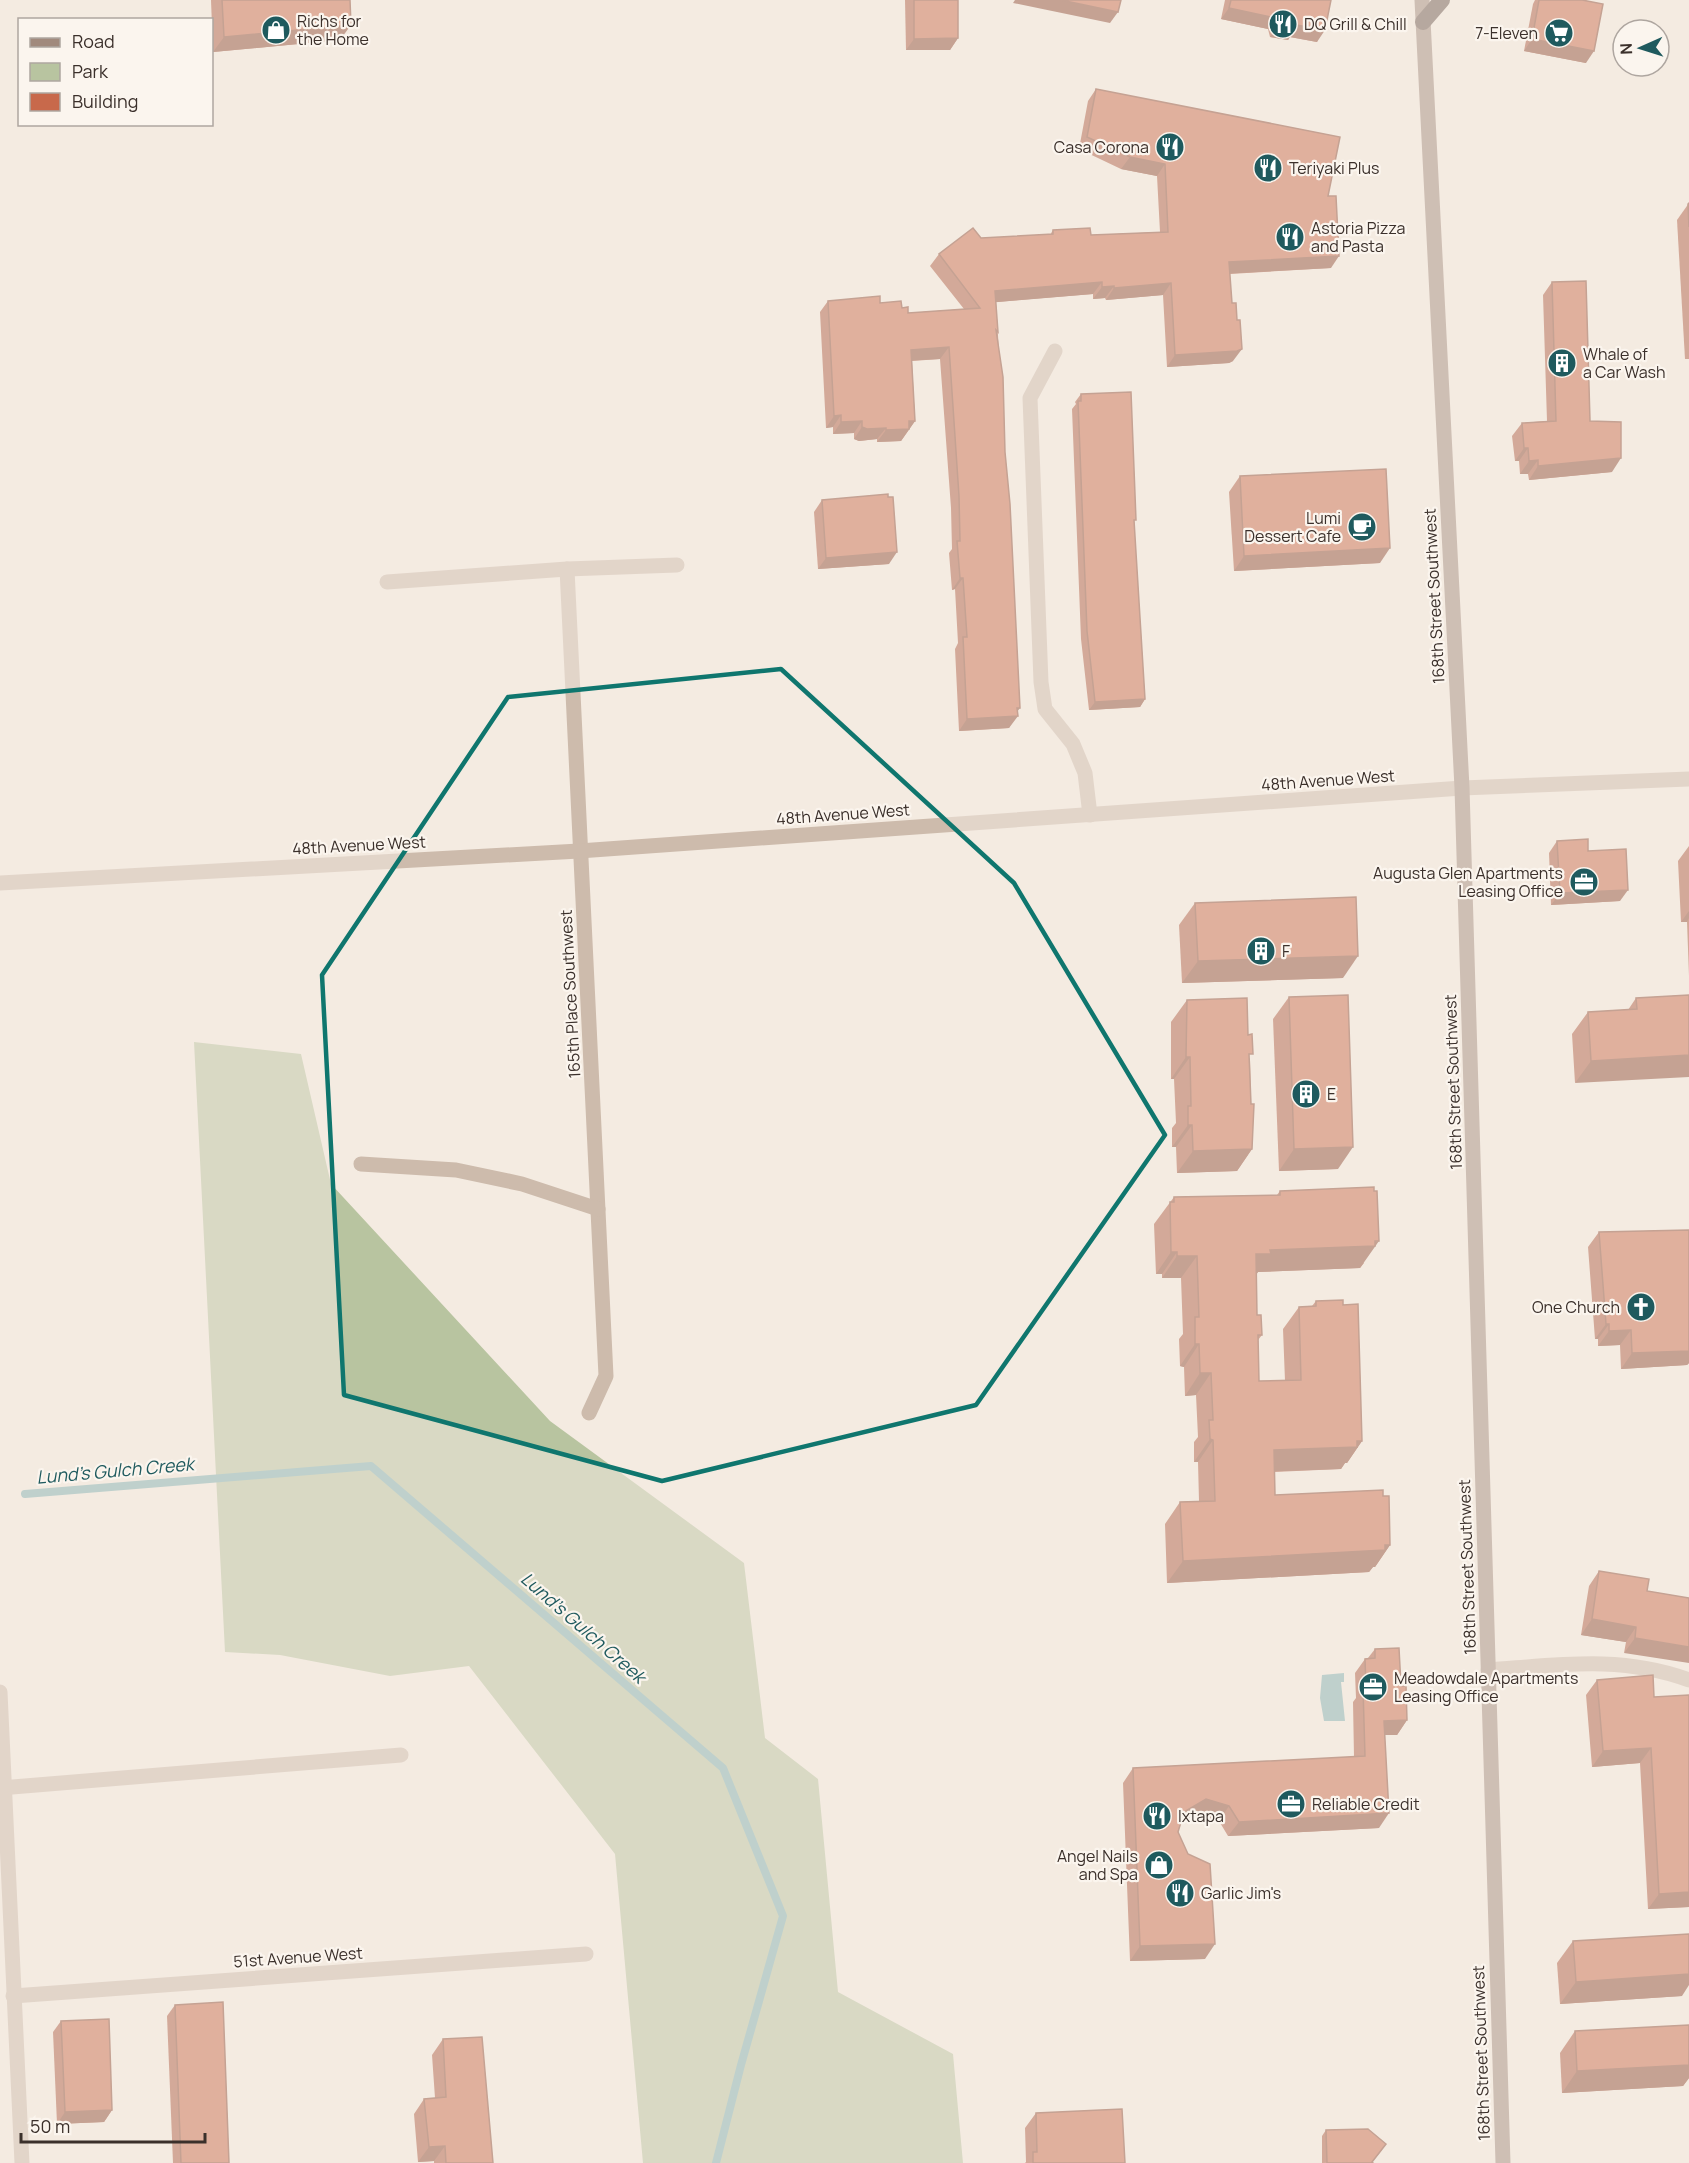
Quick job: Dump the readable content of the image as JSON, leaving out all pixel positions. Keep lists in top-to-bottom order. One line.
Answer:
{"streets":{"main road":["168th Street Southwest"],"street":["48th Avenue West","165th Place Southwest","51st Avenue West"]},"crossings":[["168th Street Southwest","48th Avenue West"],["48th Avenue West","165th Place Southwest"]],"water":["Lund's Gulch Creek"],"places":{"restaurant":["DQ Grill & Chill","Casa Corona","Teriyaki Plus","Astoria Pizza and Pasta","Ixtapa","Garlic Jim's"],"shop":["Richs for the Home","Angel Nails and Spa"],"supermarket":["7-Eleven"],"building":["Whale of a Car Wash","F","E"],"cafe":["Lumi Dessert Cafe"],"office":["Augusta Glen Apartments Leasing Office","Meadowdale Apartments Leasing Office","Reliable Credit"],"church":["One Church"]},"legend":["Road","Park","Building"],"scale_bar":"50 m","north":"left"}
